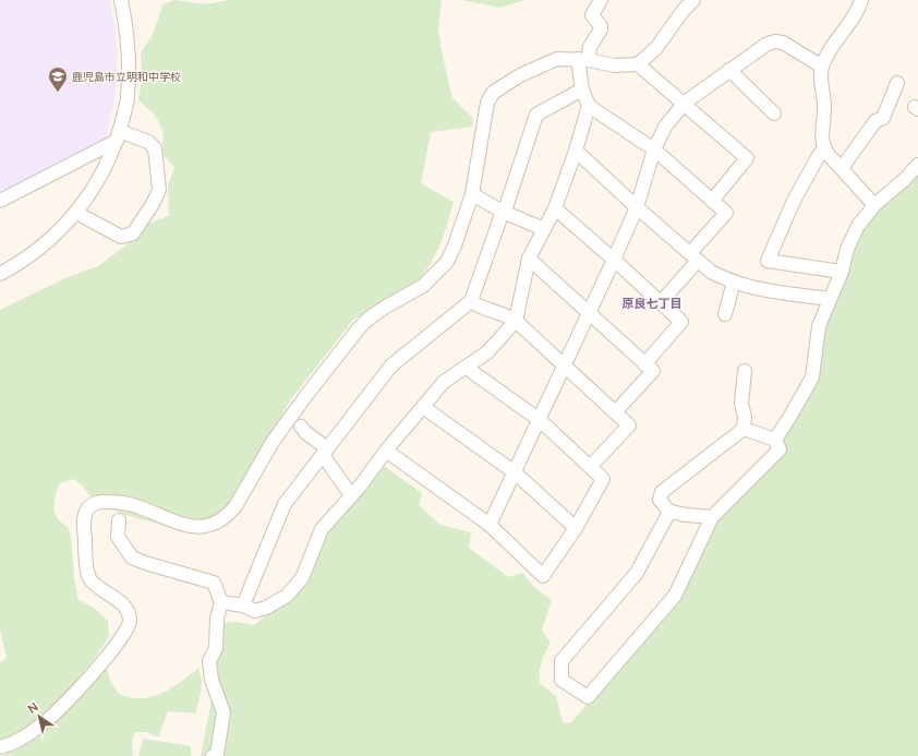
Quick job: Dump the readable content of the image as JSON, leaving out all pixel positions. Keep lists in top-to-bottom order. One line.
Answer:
{"districts":["原良七丁目"],"places":{"school or university":["鹿児島市立明和中学校"]},"north":"top left"}
